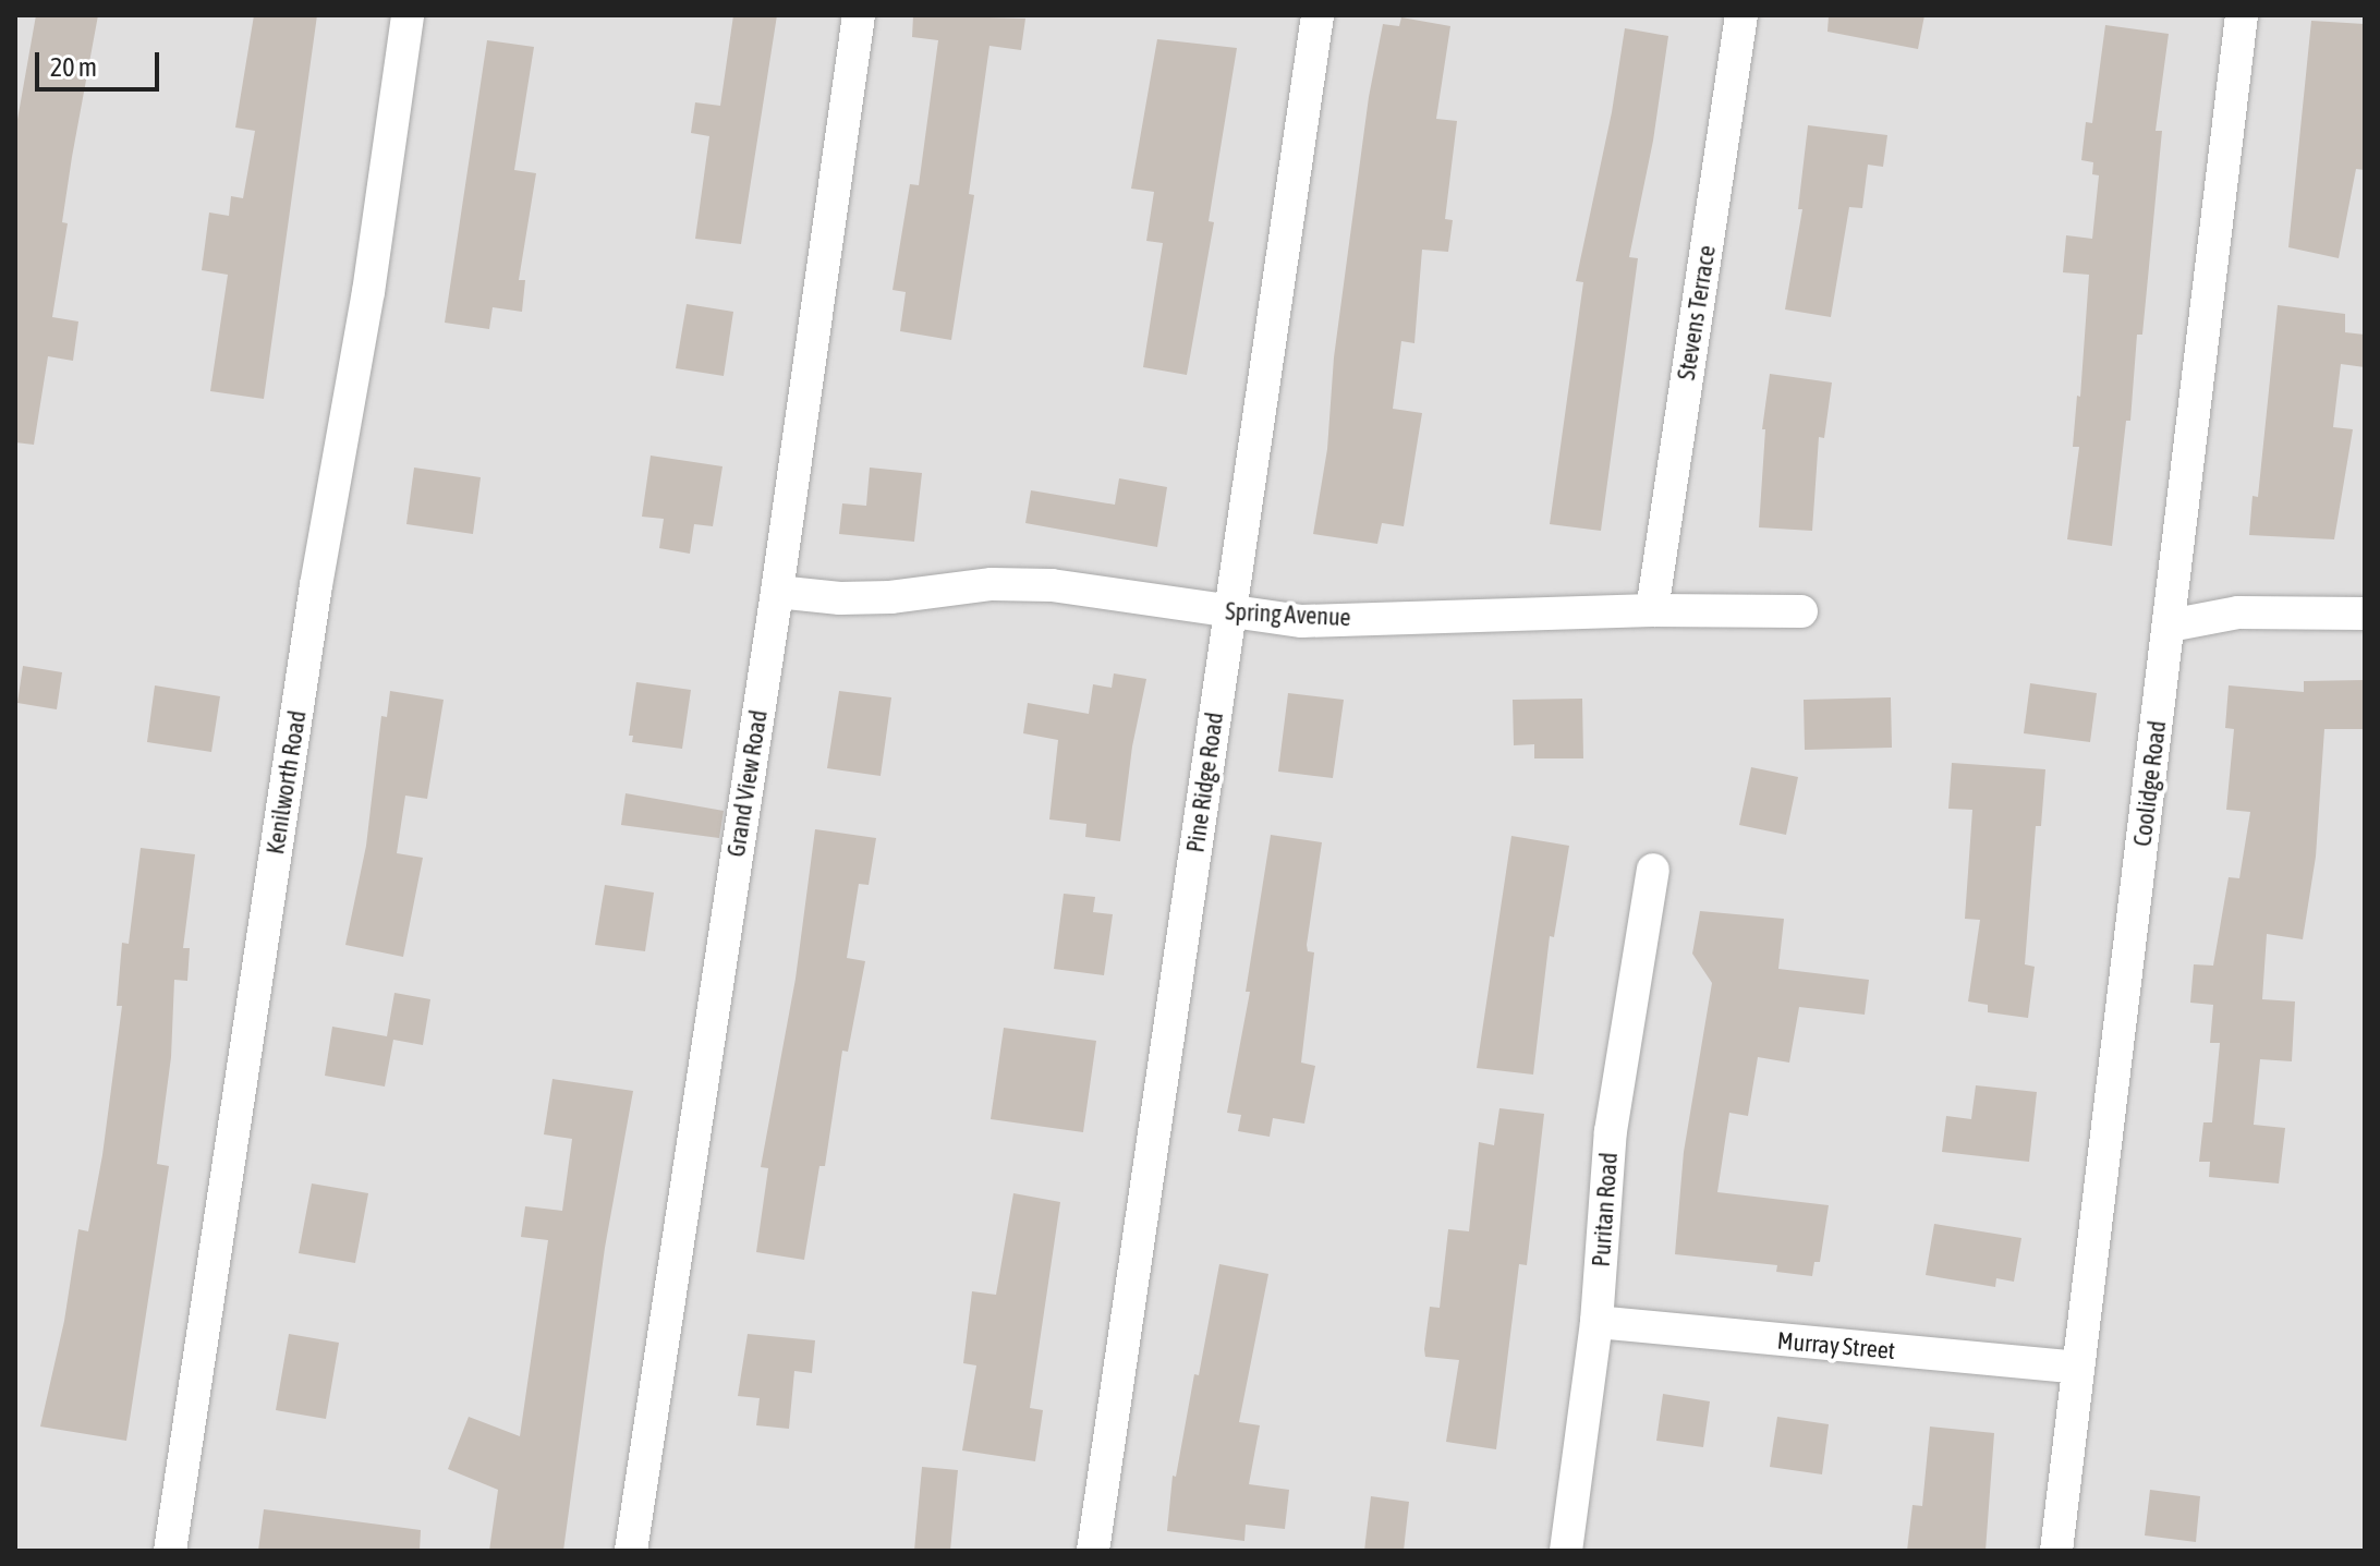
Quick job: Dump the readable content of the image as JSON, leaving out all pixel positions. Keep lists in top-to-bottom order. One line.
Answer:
{"streets":{"street":["Stevens Terrace","Spring Avenue","Kenilworth Road","Pine Ridge Road","Grand View Road","Coolidge Road","Puritan Road","Murray Street"]},"crossings":[["Stevens Terrace","Spring Avenue"],["Spring Avenue","Pine Ridge Road"],["Spring Avenue","Grand View Road"],["Coolidge Road","Murray Street"],["Puritan Road","Murray Street"]],"scale_bar":"20 m"}
